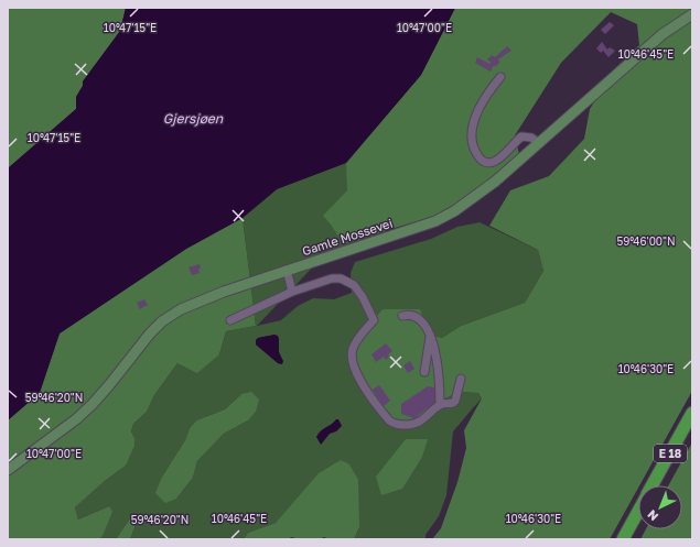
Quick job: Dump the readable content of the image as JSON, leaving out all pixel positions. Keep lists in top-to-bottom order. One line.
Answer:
{"streets":{"highway":["E 18"],"main road":["Gamle Mossevei"]},"water":["Gjersjøen"],"north":"bottom left","coordinates":["10°47'15\"E","10°47'00\"E","10°46'45\"E","59°46'00\"N","10°46'30\"E","59°46'20\"N"]}
